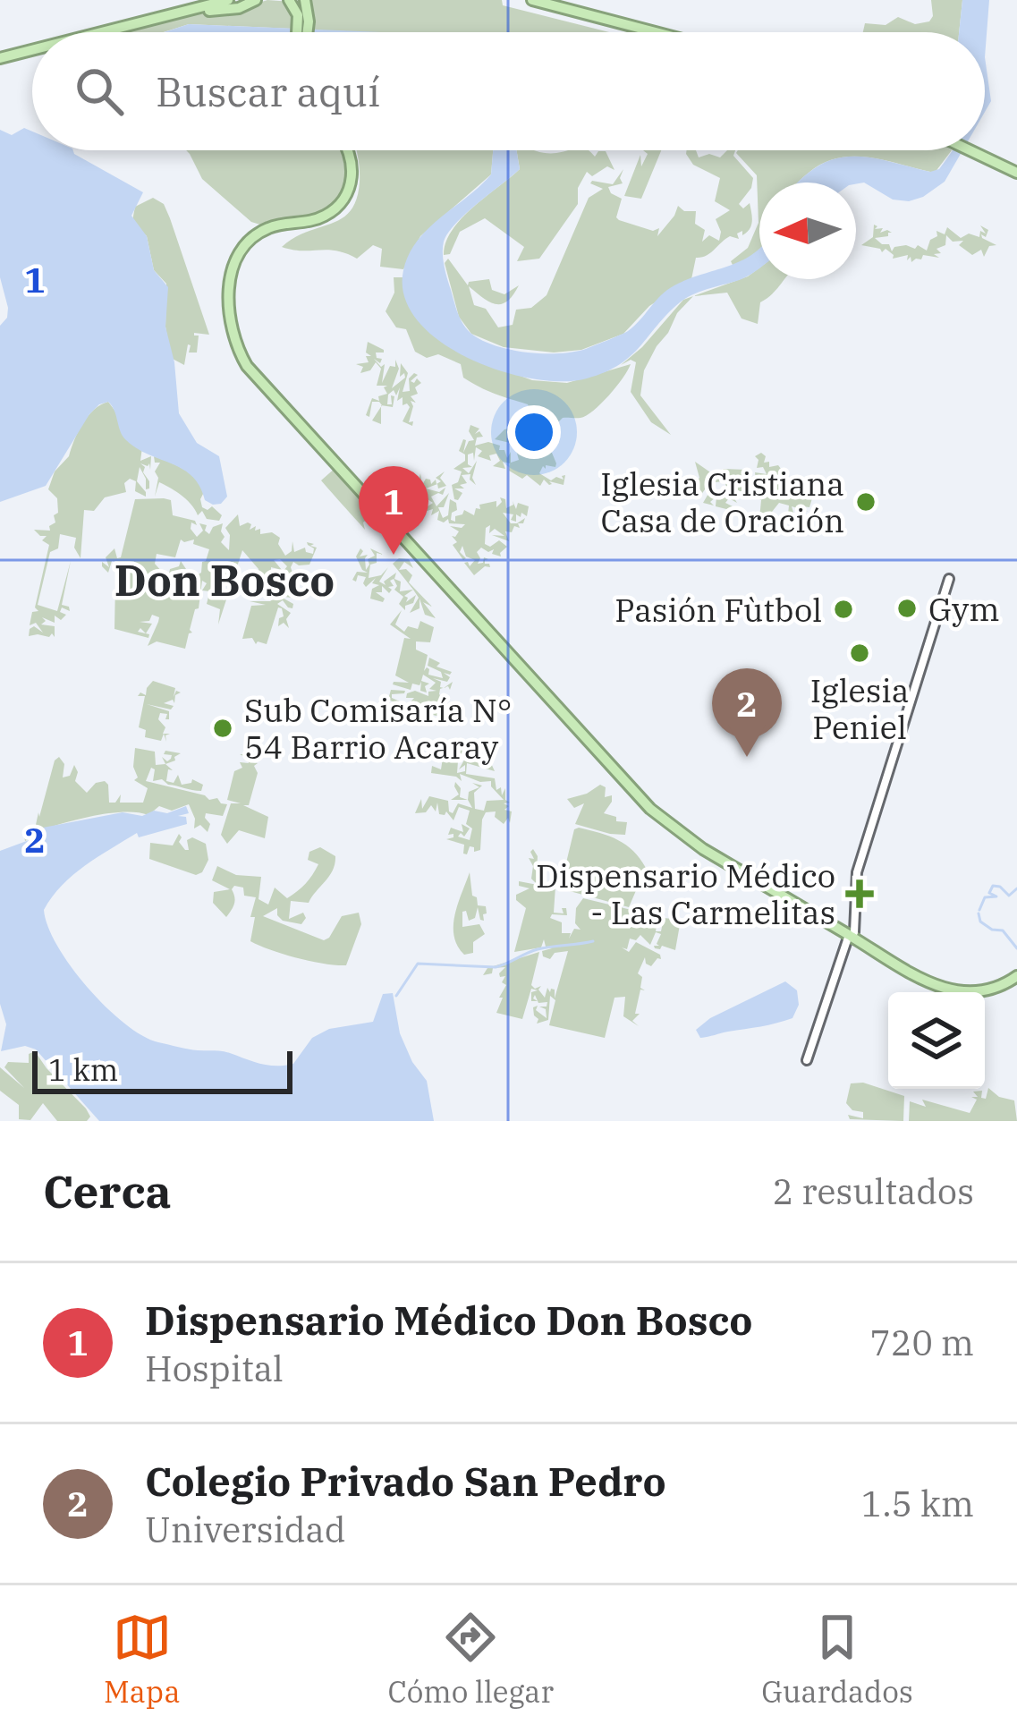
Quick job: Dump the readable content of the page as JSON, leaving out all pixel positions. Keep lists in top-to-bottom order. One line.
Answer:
{"districts":["Don Bosco"],"places":{"other":["Iglesia Cristiana Casa de Oración","Gym","Pasión Fùtbol","Iglesia Peniel","Sub Comisaría N° 54 Barrio Acaray"],"health":["Dispensario Médico - Las Carmelitas"]},"scale_bar":"1 km","north":"left","page":{"search":"Buscar aquí","pins":["1","2"],"scale":"1 km","heading":["Cerca","2 resultados"],"list":[{"mark":"1","name":"Dispensario Médico Don Bosco","note":"Hospital","value":"720 m"},{"mark":"2","name":"Colegio Privado San Pedro","note":"Universidad","value":"1.5 km"}],"nav":["Mapa","Cómo llegar","Guardados"]},"grid":{"rows":["1","2"]}}
